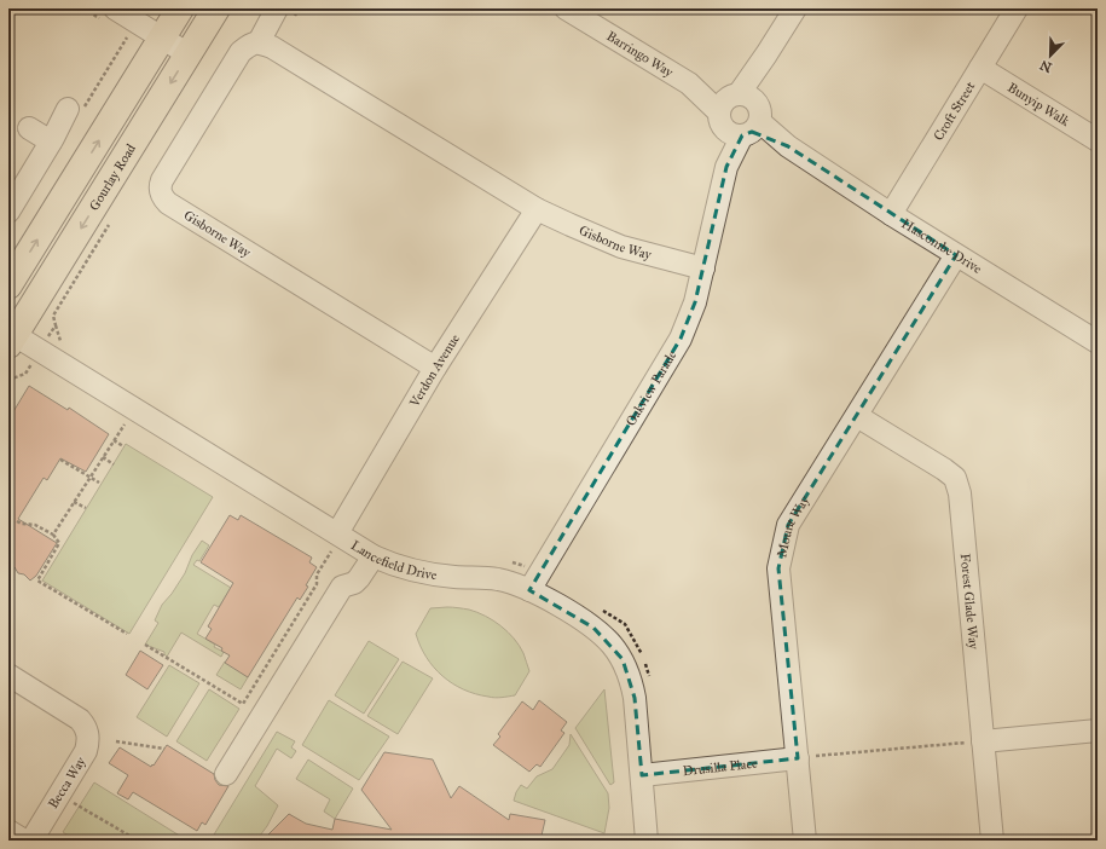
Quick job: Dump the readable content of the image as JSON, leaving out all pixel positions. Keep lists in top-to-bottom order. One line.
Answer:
{"streets":{"main road":["Gourlay Road"],"street":["Barringo Way","Bunyip Walk","Croft Street","Gisborne Way","Hascombe Drive","Verdon Avenue","Oakview Parade","Mount Way","Lancefield Drive","Forest Glade Way","Drusilla Place","Becca Way"]},"crossings":[["Barringo Way","Hascombe Drive"],["Barringo Way","Oakview Parade"],["Bunyip Walk","Croft Street"],["Croft Street","Hascombe Drive"],["Gourlay Road","Lancefield Drive"],["Gisborne Way","Verdon Avenue"],["Gisborne Way","Oakview Parade"],["Hascombe Drive","Oakview Parade"],["Hascombe Drive","Mount Way"],["Verdon Avenue","Lancefield Drive"],["Oakview Parade","Lancefield Drive"],["Mount Way","Forest Glade Way"],["Mount Way","Drusilla Place"],["Lancefield Drive","Drusilla Place"]],"north":"bottom left"}
